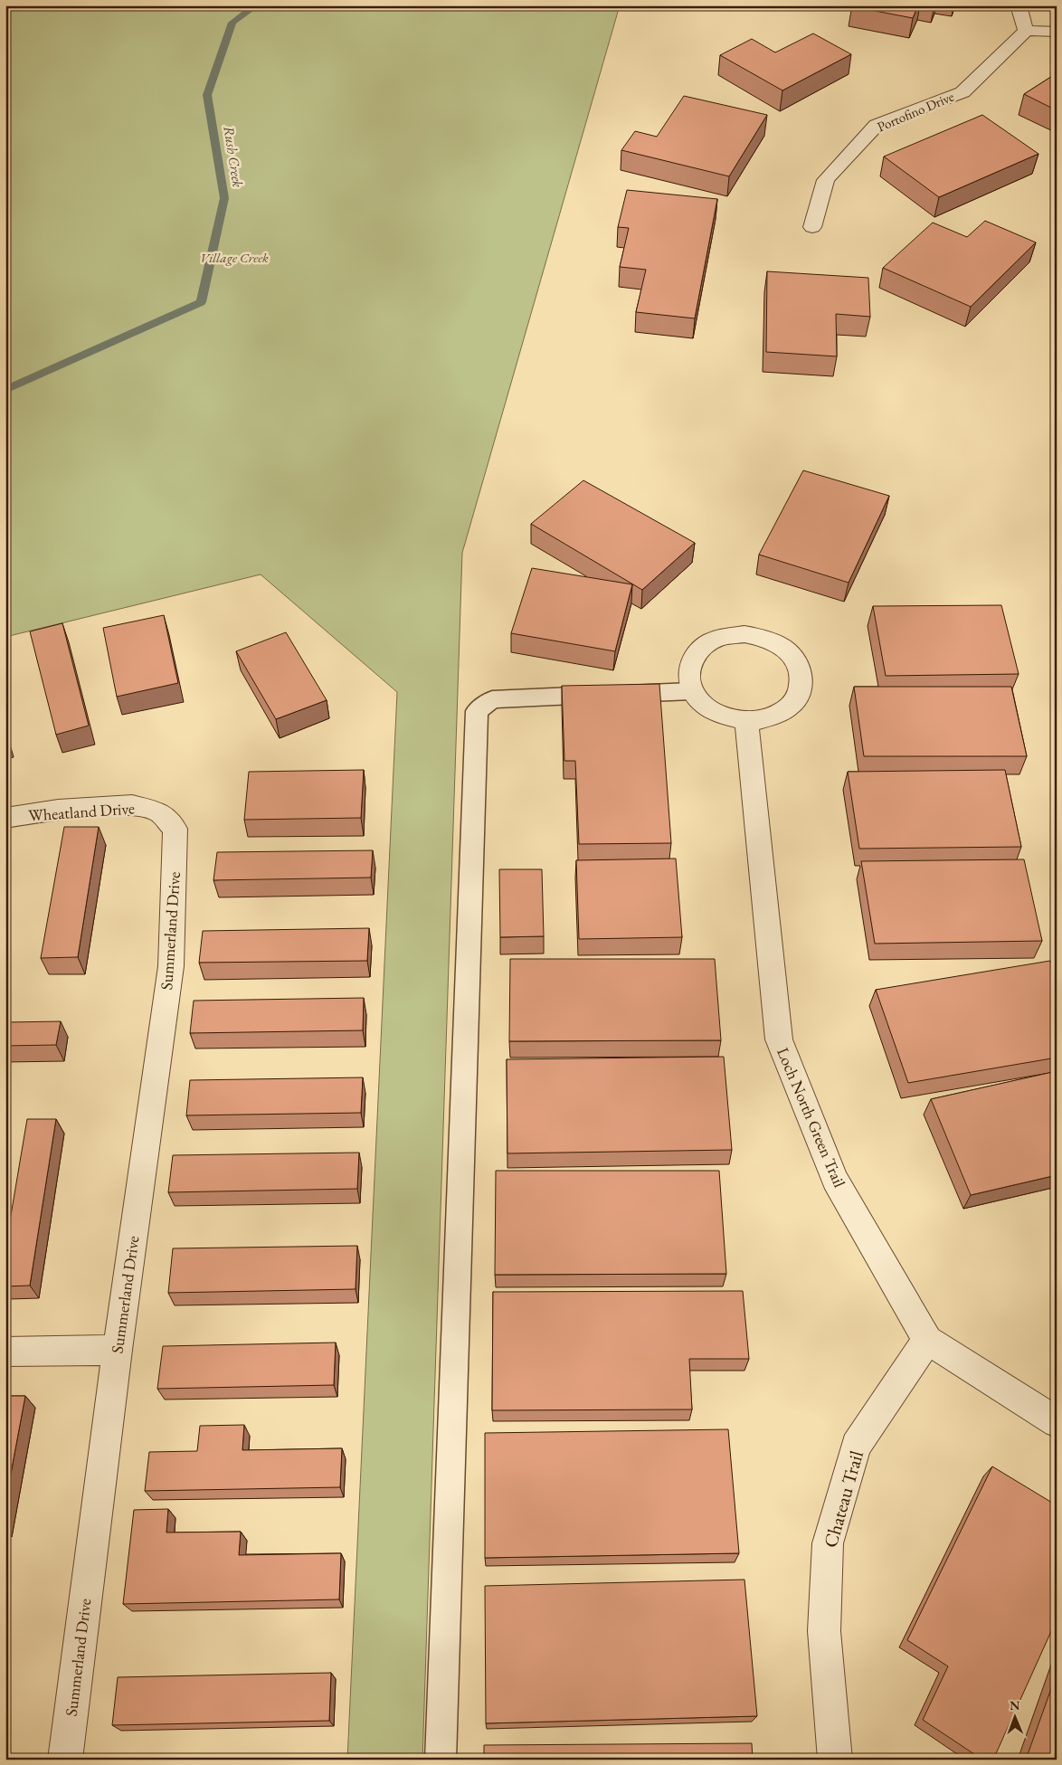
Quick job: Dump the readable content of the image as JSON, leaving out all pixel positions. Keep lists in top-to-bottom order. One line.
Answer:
{"streets":{"street":["Portofino Drive","Wheatland Drive","Summerland Drive","Loch North Green Trail","Chateau Trail"]},"crossings":[["Wheatland Drive","Summerland Drive"],["Loch North Green Trail","Chateau Trail"]],"water":["Rush Creek"],"parks":["Village Creek"],"north":"top"}
